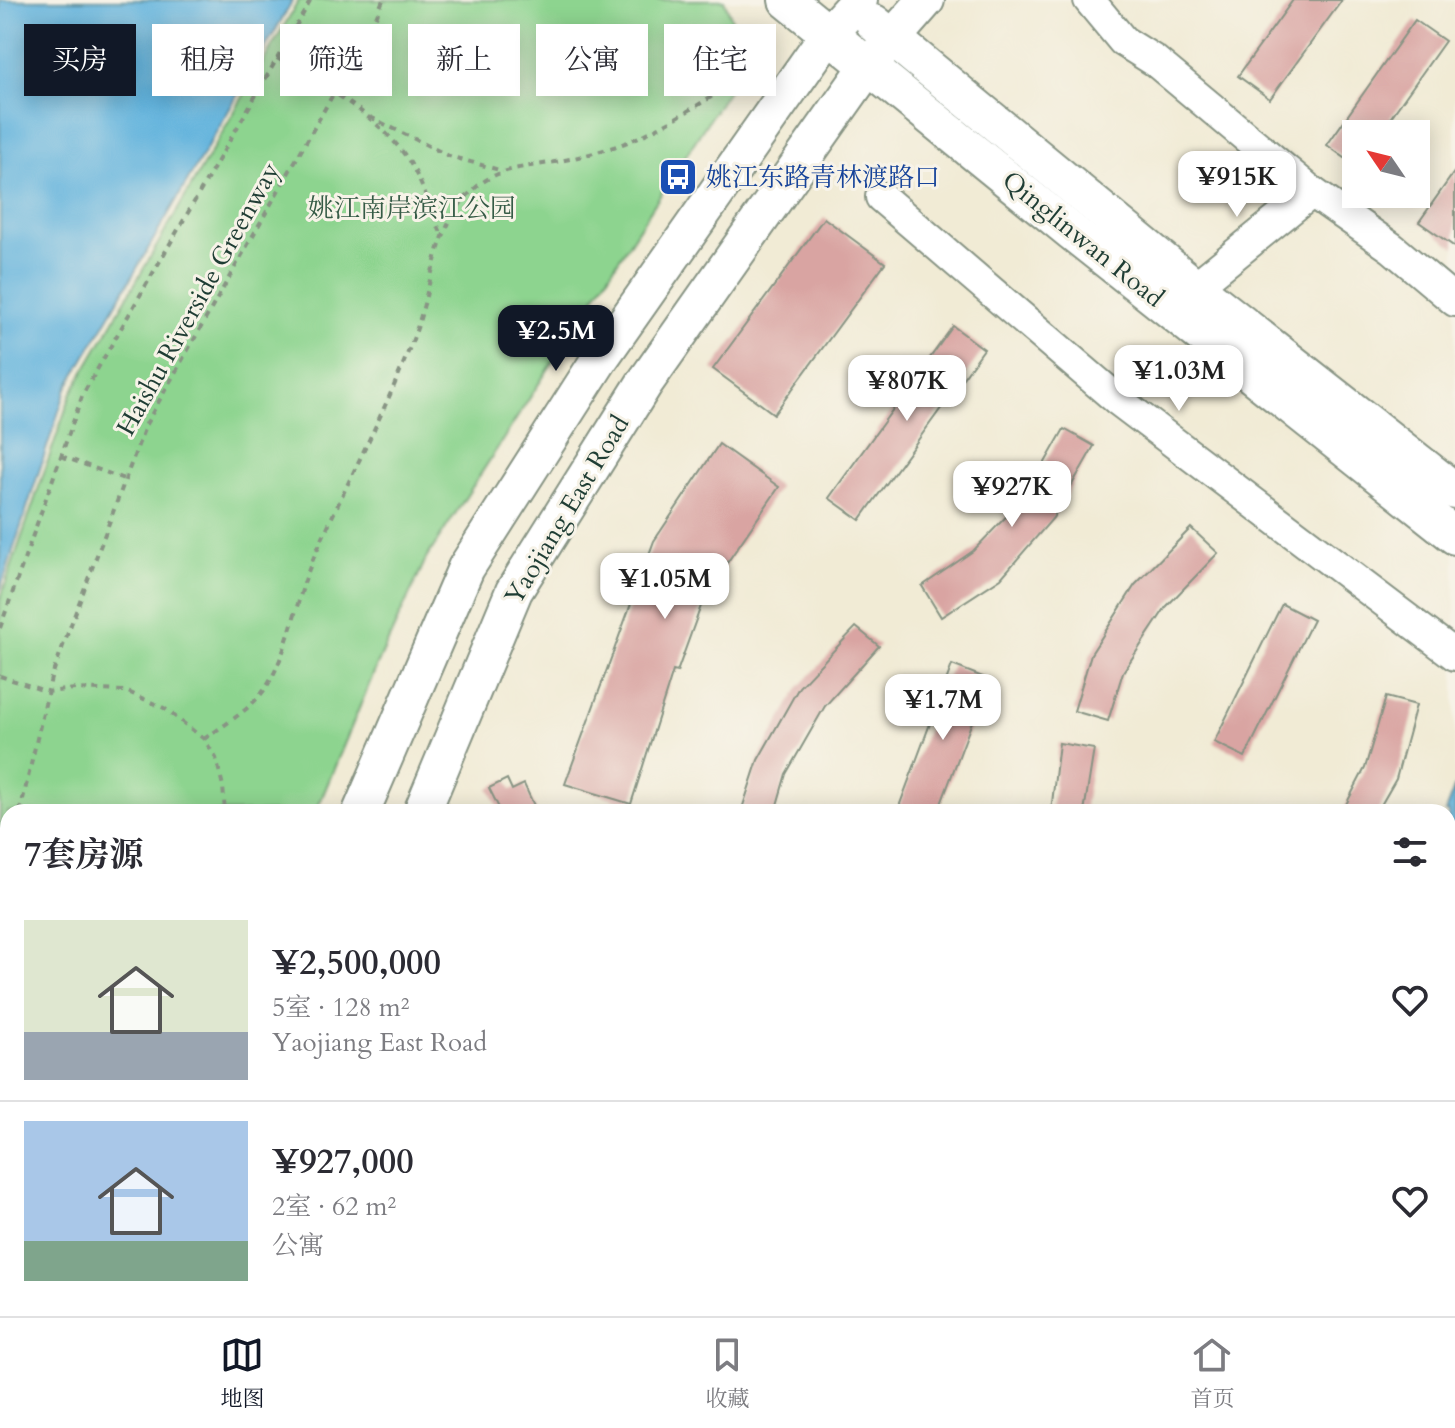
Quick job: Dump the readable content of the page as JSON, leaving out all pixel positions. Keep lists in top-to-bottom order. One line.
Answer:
{"streets":{"main road":["Qinglinwan Road","Yaojiang East Road"],"path":["Haishu Riverside Greenway"]},"crossings":[["Qinglinwan Road","Yaojiang East Road"]],"parks":["姚江南岸滨江公园"],"places":{"bus stop":["姚江东路青林渡路口"]},"north":"top left","page":{"chip":["买房","租房","筛选","新上","公寓","住宅"],"price":["¥915K","¥2.5M","¥1.03M","¥807K","¥927K","¥1.05M","¥1.7M"],"heading":"7套房源","list":[{"name":"¥2,500,000","note":"5室 · 128 m² · Yaojiang East Road"},{"name":"¥927,000","note":"2室 · 62 m² · 公寓"}],"tabs":["地图","收藏","首页"]}}
